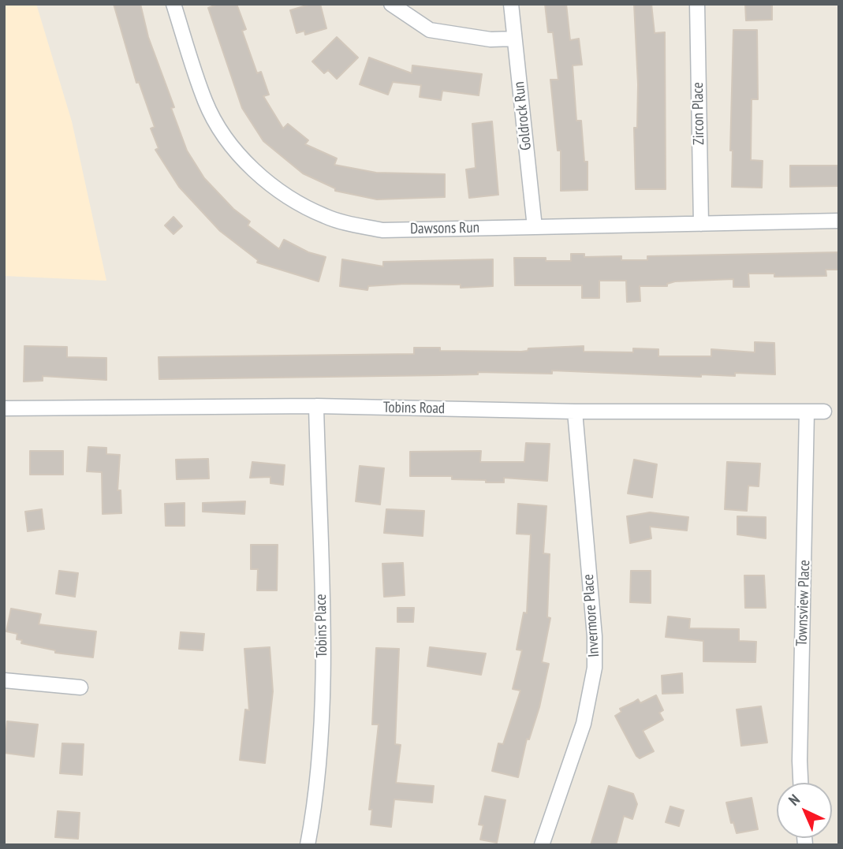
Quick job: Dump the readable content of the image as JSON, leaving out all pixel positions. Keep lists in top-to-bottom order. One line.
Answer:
{"streets":{"street":["Zircon Place","Goldrock Run","Dawsons Run","Tobins Road","Townsview Place","Invermore Place","Tobins Place"]},"crossings":[["Zircon Place","Dawsons Run"],["Goldrock Run","Dawsons Run"],["Tobins Road","Townsview Place"],["Tobins Road","Invermore Place"],["Tobins Road","Tobins Place"]],"north":"top left"}
